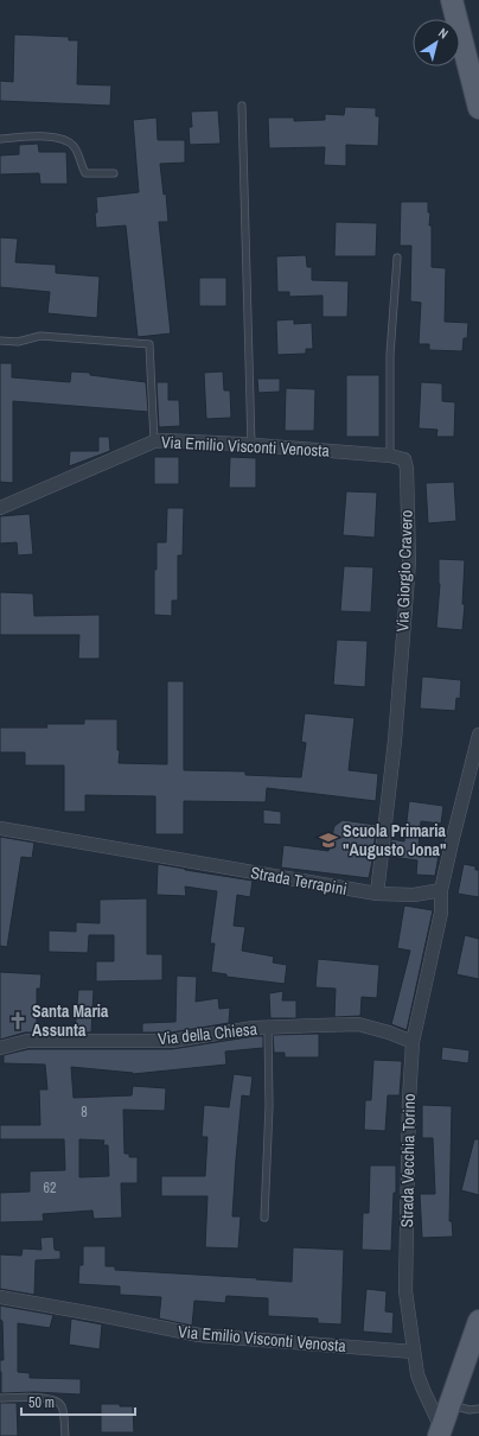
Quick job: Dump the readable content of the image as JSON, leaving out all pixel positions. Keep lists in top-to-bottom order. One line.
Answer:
{"streets":{"street":["Via Emilio Visconti Venosta","Via Giorgio Cravero","Strada Terrapini","Via della Chiesa","Strada Vecchia Torino"]},"crossings":[["Via Emilio Visconti Venosta","Via Giorgio Cravero"],["Via Emilio Visconti Venosta","Strada Vecchia Torino"],["Via Giorgio Cravero","Strada Terrapini"],["Strada Terrapini","Strada Vecchia Torino"],["Via della Chiesa","Strada Vecchia Torino"]],"places":{"school or university":["Scuola Primaria \"Augusto Jona\""],"church":["Santa Maria Assunta"]},"house_numbers":["8","62"],"scale_bar":"50 m","north":"top right"}
